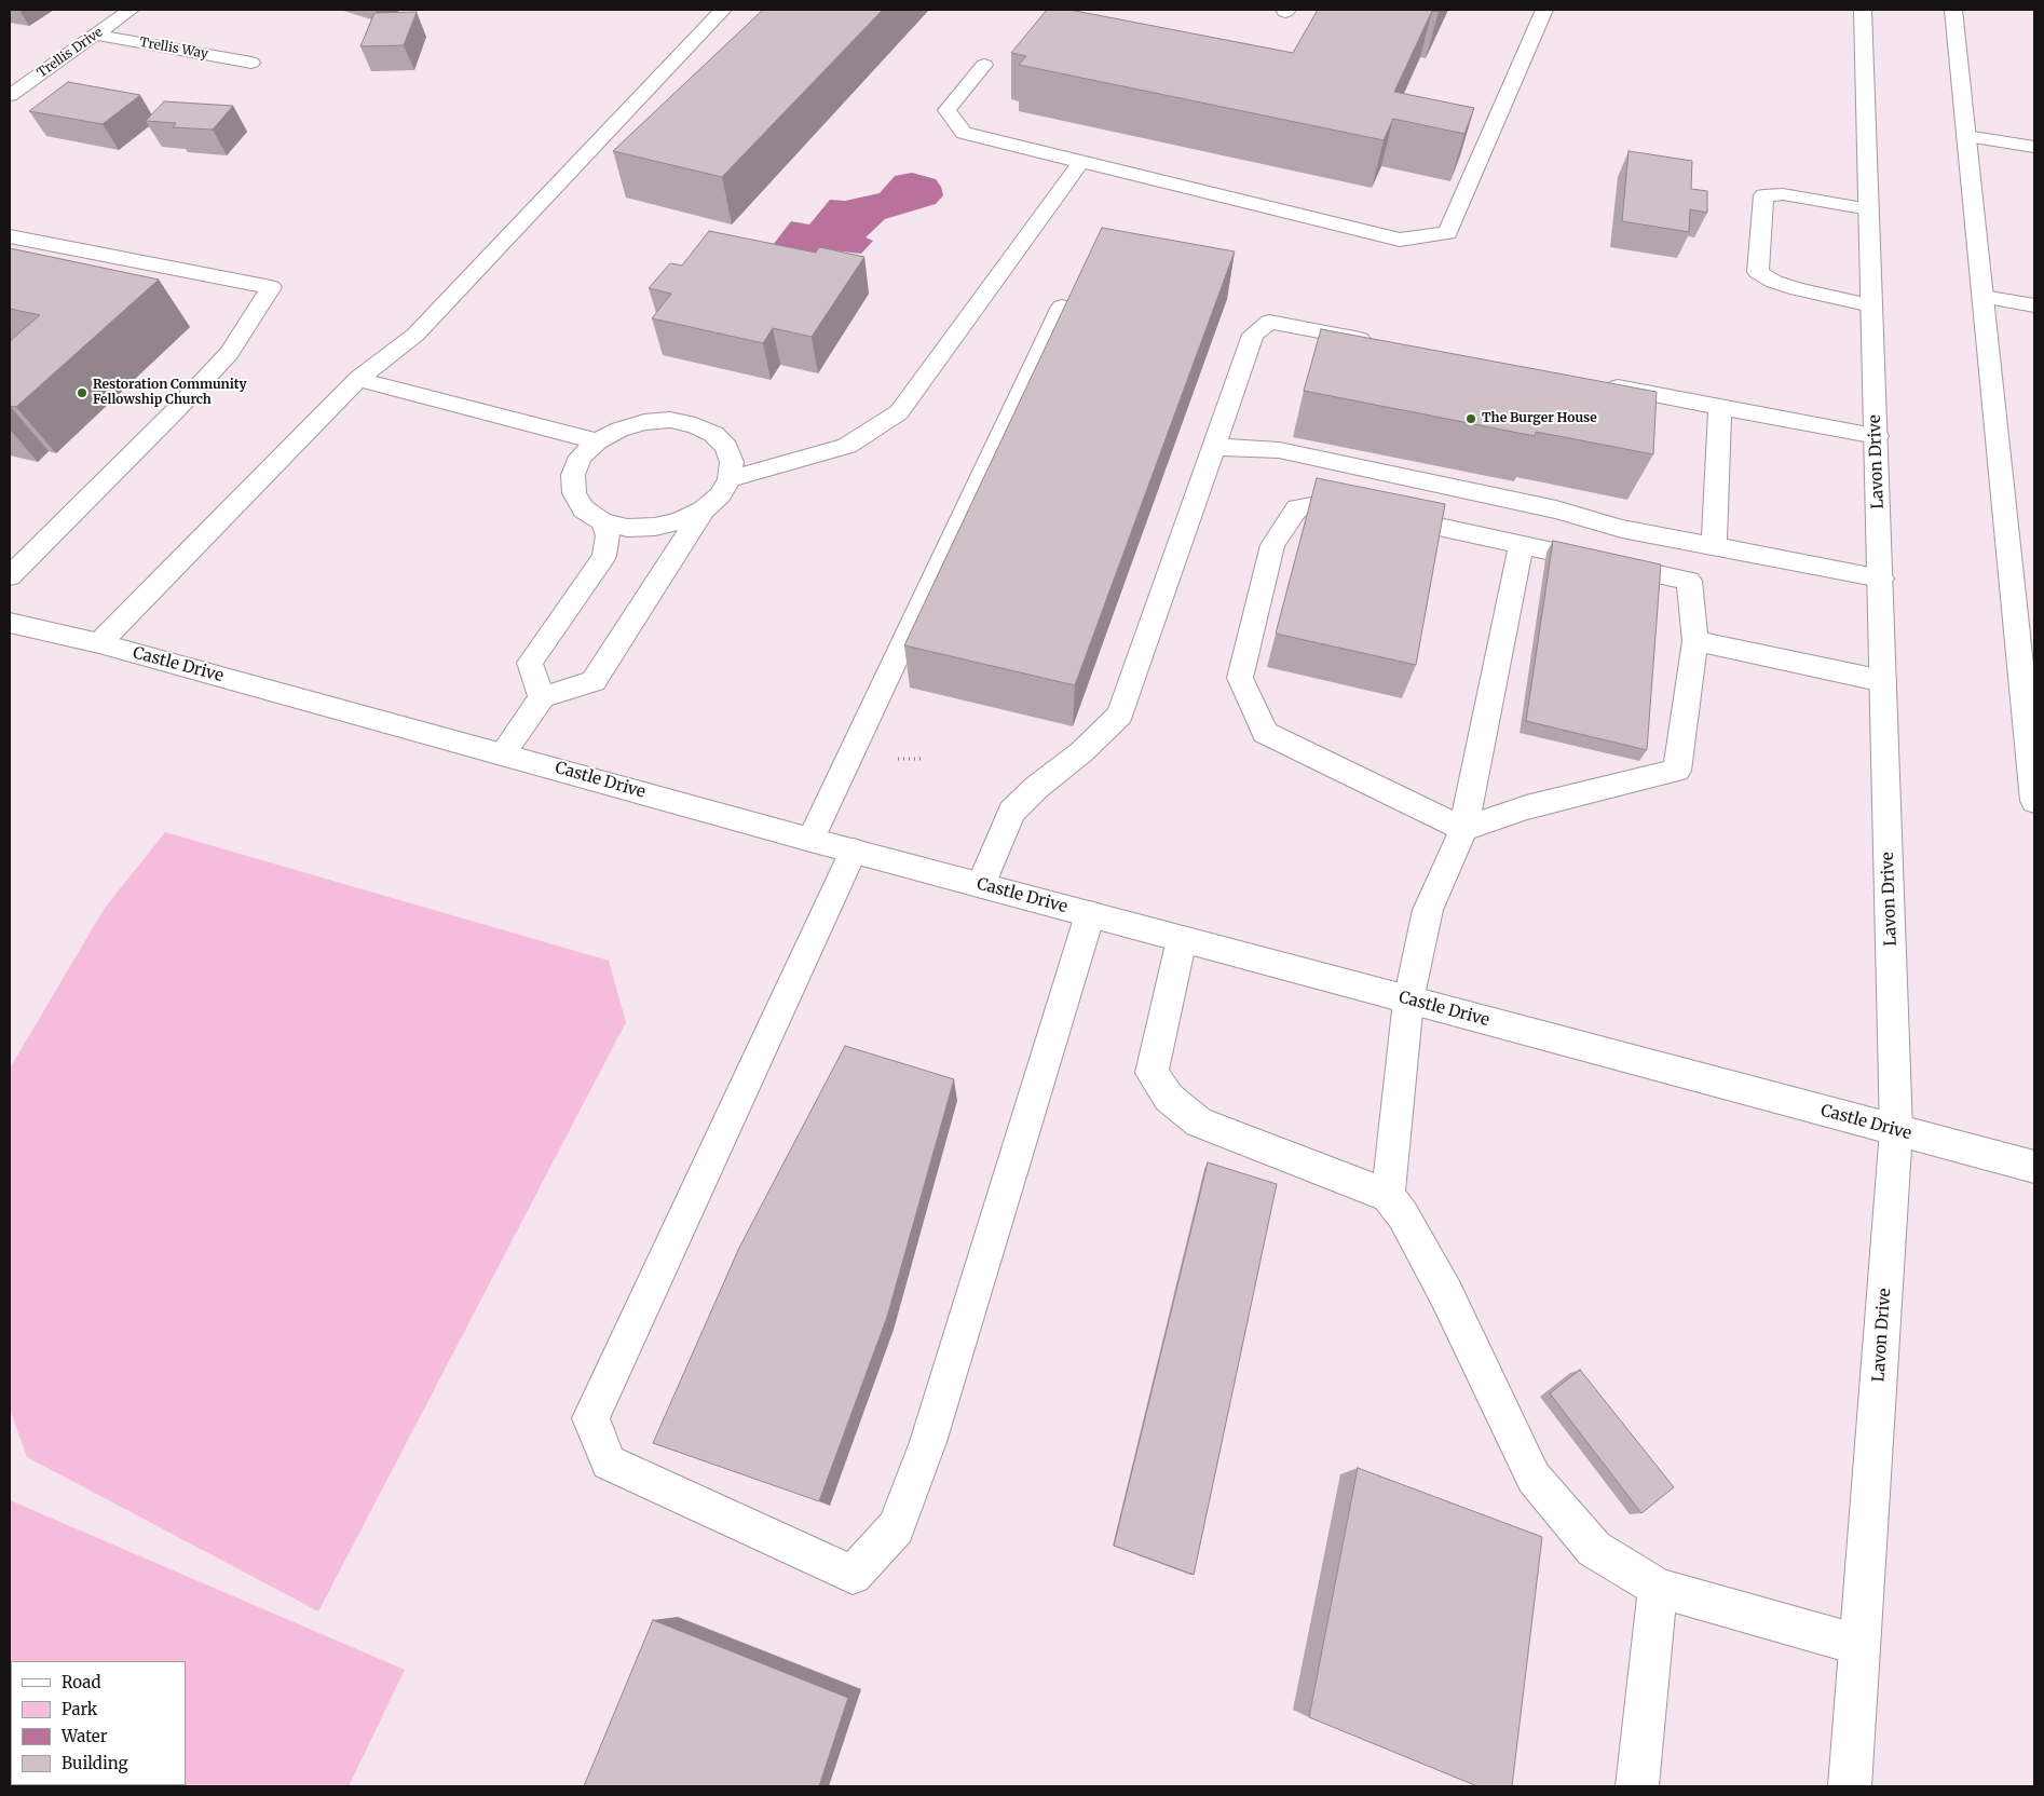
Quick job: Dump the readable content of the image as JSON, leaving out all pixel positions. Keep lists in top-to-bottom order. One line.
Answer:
{"streets":{"main road":["Trellis Way","Trellis Drive","Lavon Drive","Castle Drive"]},"crossings":[["Trellis Way","Trellis Drive"],["Lavon Drive","Castle Drive"]],"places":["Restoration Community Fellowship Church","The Burger House"],"legend":["Road","Park","Water","Building"]}
